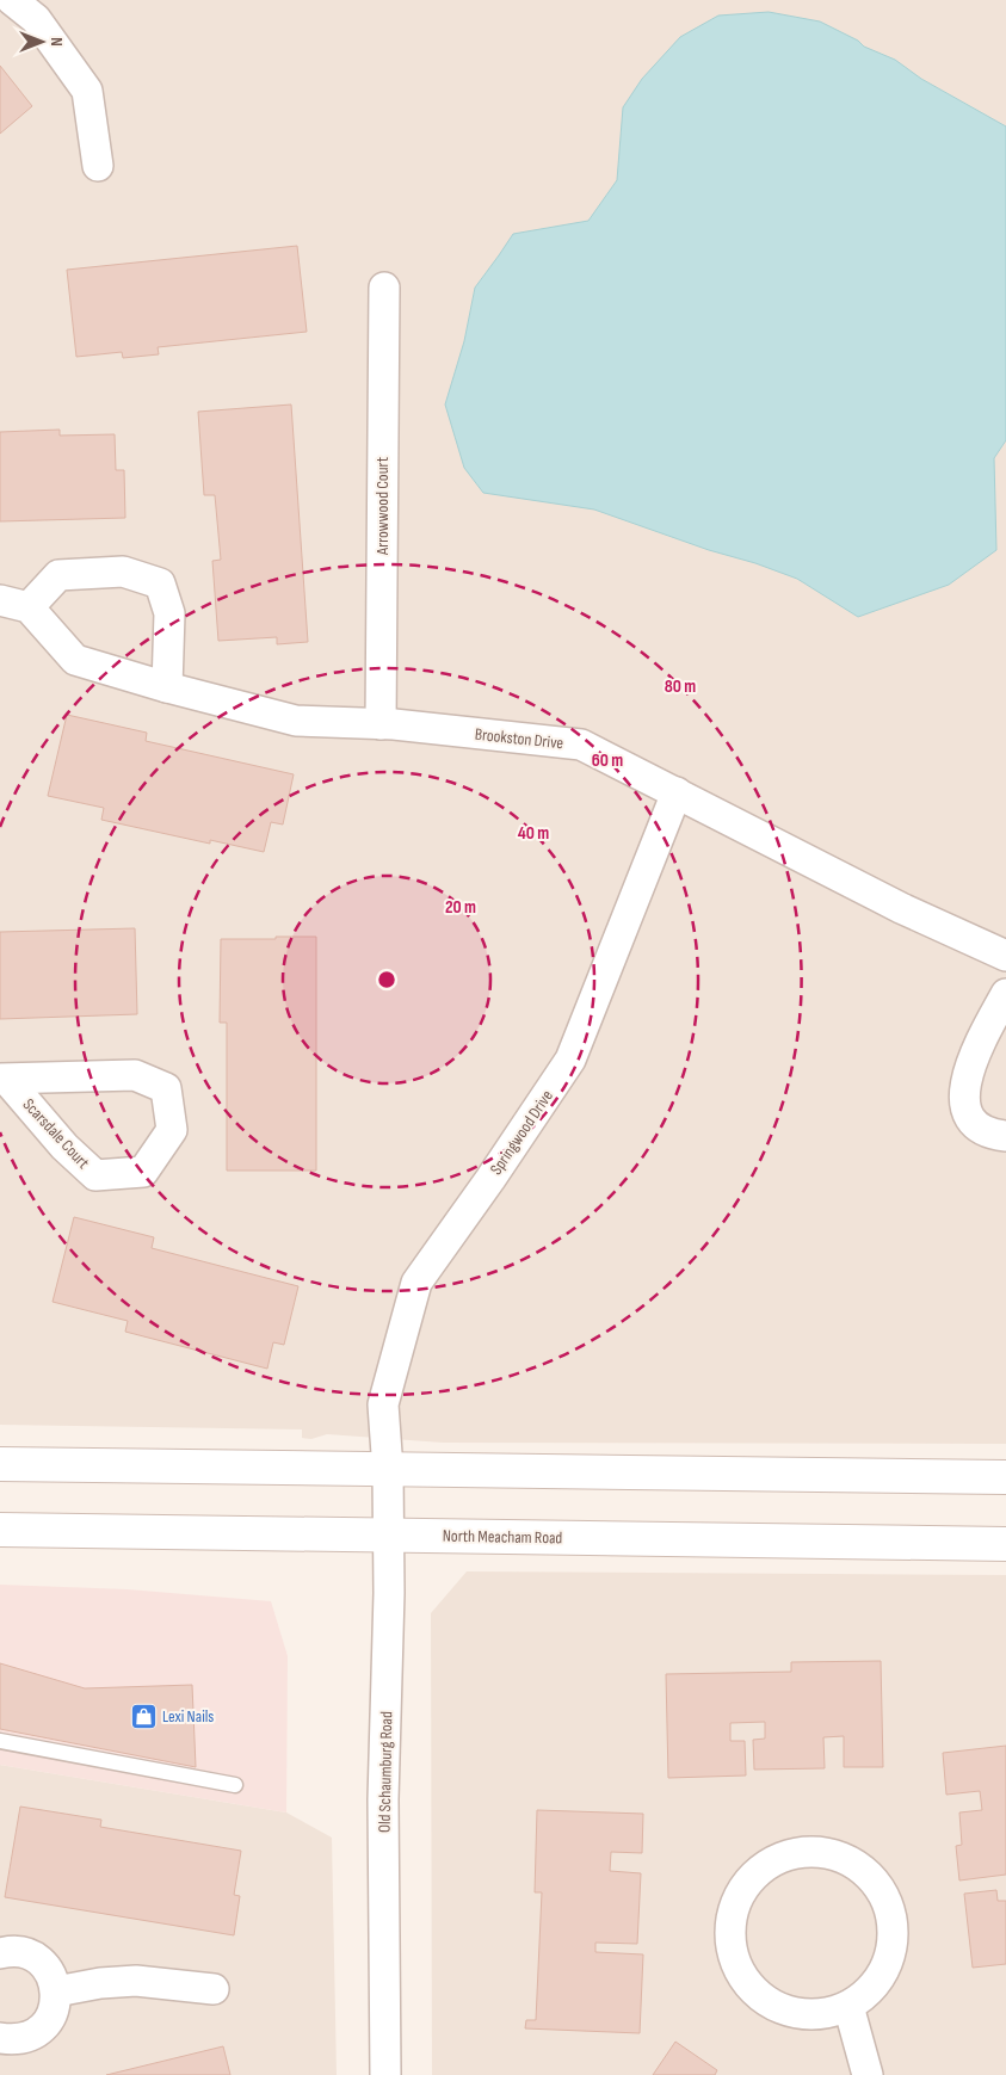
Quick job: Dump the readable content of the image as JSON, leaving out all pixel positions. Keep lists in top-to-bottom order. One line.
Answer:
{"streets":{"main road":["North Meacham Road"],"street":["Arrowwood Court","Brookston Drive","Springwood Drive","Scarsdale Court","Old Schaumburg Road"]},"crossings":[["Arrowwood Court","Brookston Drive"],["Brookston Drive","Springwood Drive"],["Springwood Drive","Old Schaumburg Road"],["North Meacham Road","Old Schaumburg Road"]],"places":{"shop":["Lexi Nails"]},"north":"right","rings":["80 m","60 m","40 m","20 m"]}
